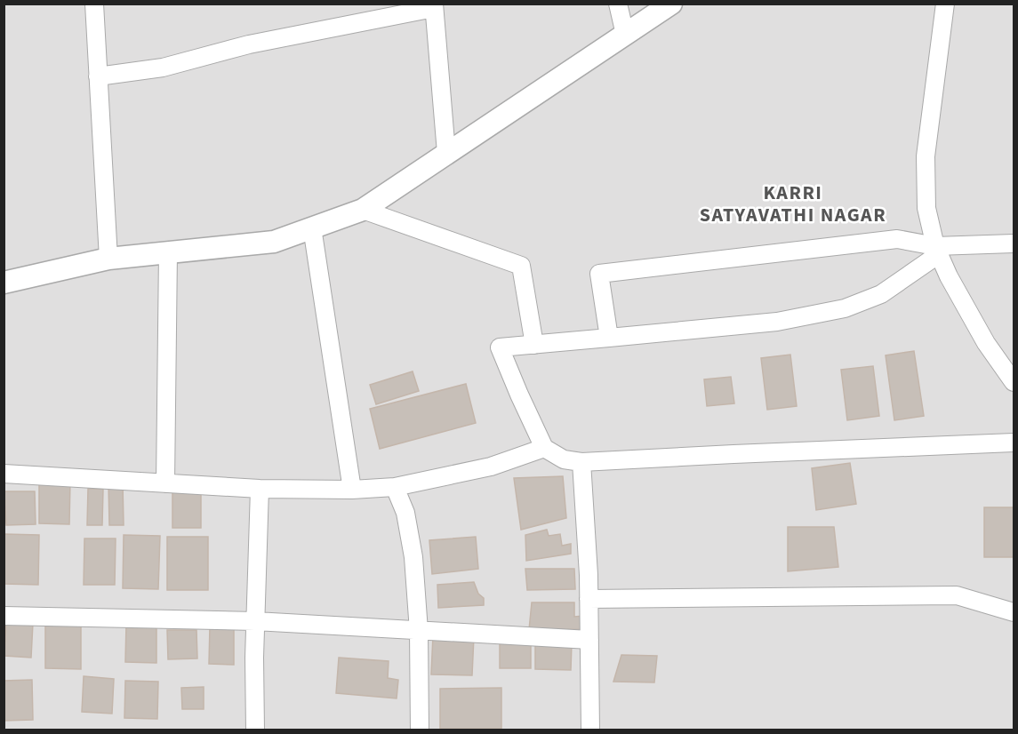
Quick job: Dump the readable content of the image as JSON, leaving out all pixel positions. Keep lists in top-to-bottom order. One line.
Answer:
{"districts":["KARRI SATYAVATHI NAGAR"]}
